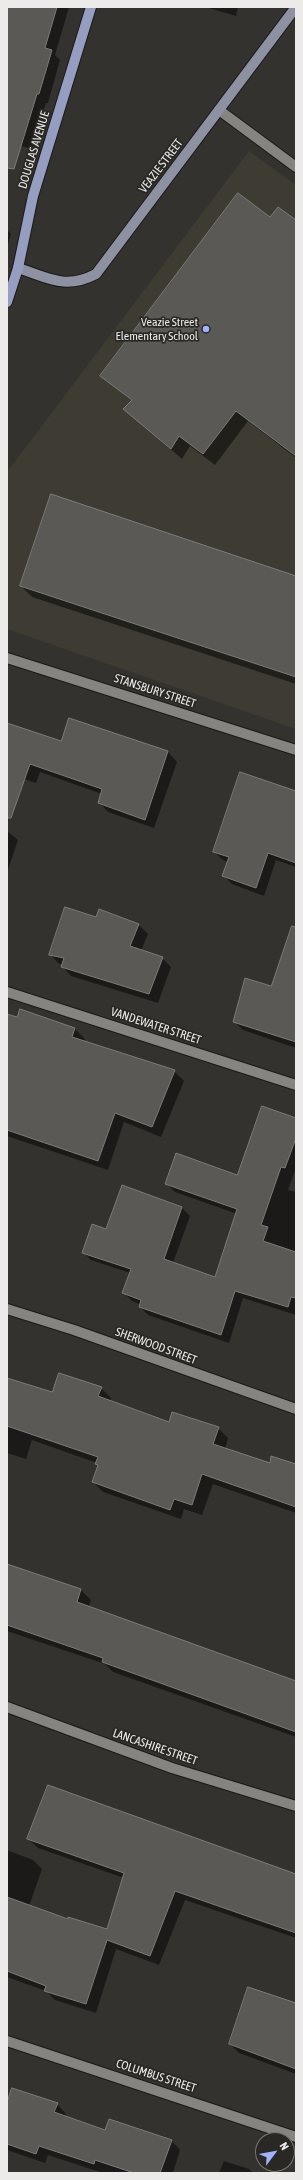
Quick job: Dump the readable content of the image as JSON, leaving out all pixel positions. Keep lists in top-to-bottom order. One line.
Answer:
{"streets":{"main road":["DOUGLAS AVENUE"],"street":["VEAZIE STREET","STANSBURY STREET","VANDEWATER STREET","SHERWOOD STREET","LANCASHIRE STREET","COLUMBUS STREET"]},"crossings":[["DOUGLAS AVENUE","VEAZIE STREET"]],"places":["Veazie Street Elementary School"],"north":"top right"}
